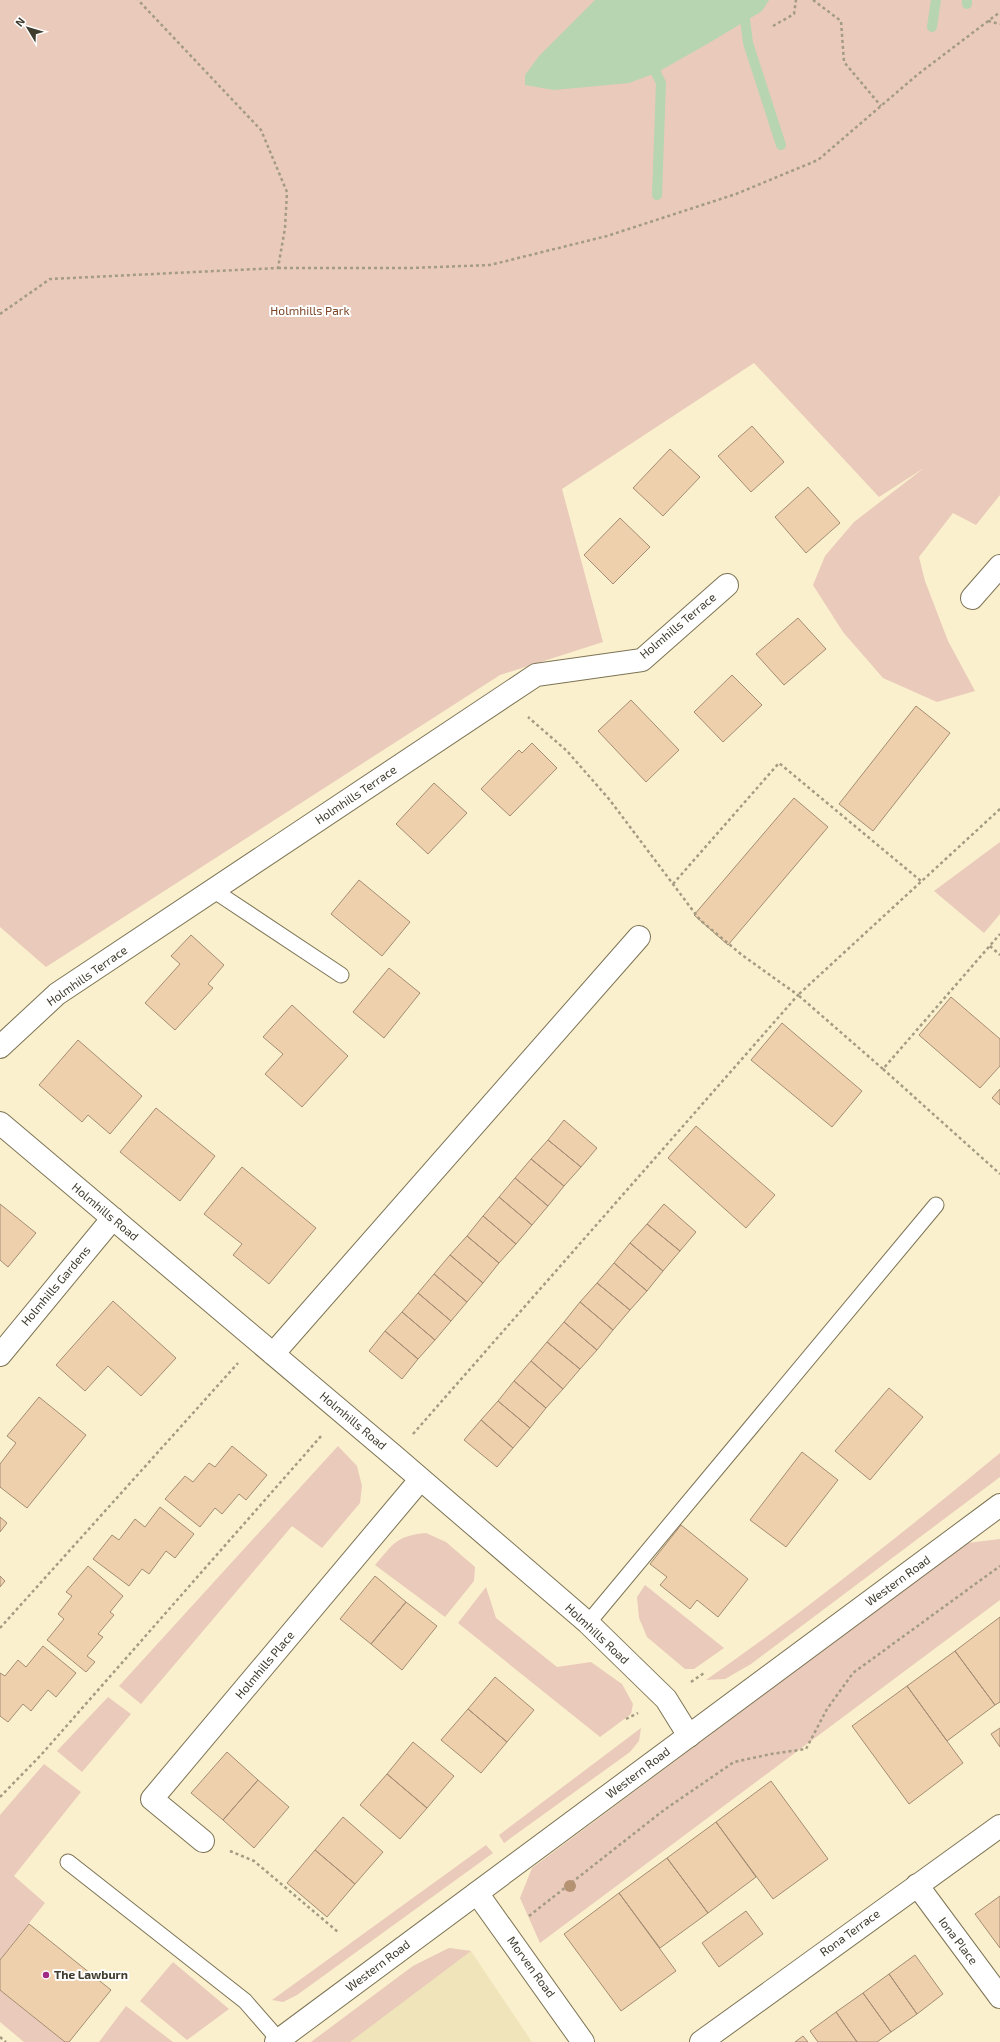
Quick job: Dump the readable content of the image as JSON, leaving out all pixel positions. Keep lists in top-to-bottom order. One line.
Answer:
{"streets":{"street":["Holmhills Terrace","Holmhills Road","Holmhills Gardens","Western Road","Holmhills Place","Rona Terrace","Iona Place","Morven Road"]},"crossings":[["Holmhills Road","Holmhills Gardens"],["Holmhills Road","Western Road"],["Holmhills Road","Holmhills Place"],["Western Road","Morven Road"],["Rona Terrace","Iona Place"]],"parks":["Holmhills Park"],"places":["The Lawburn"],"north":"top left"}
